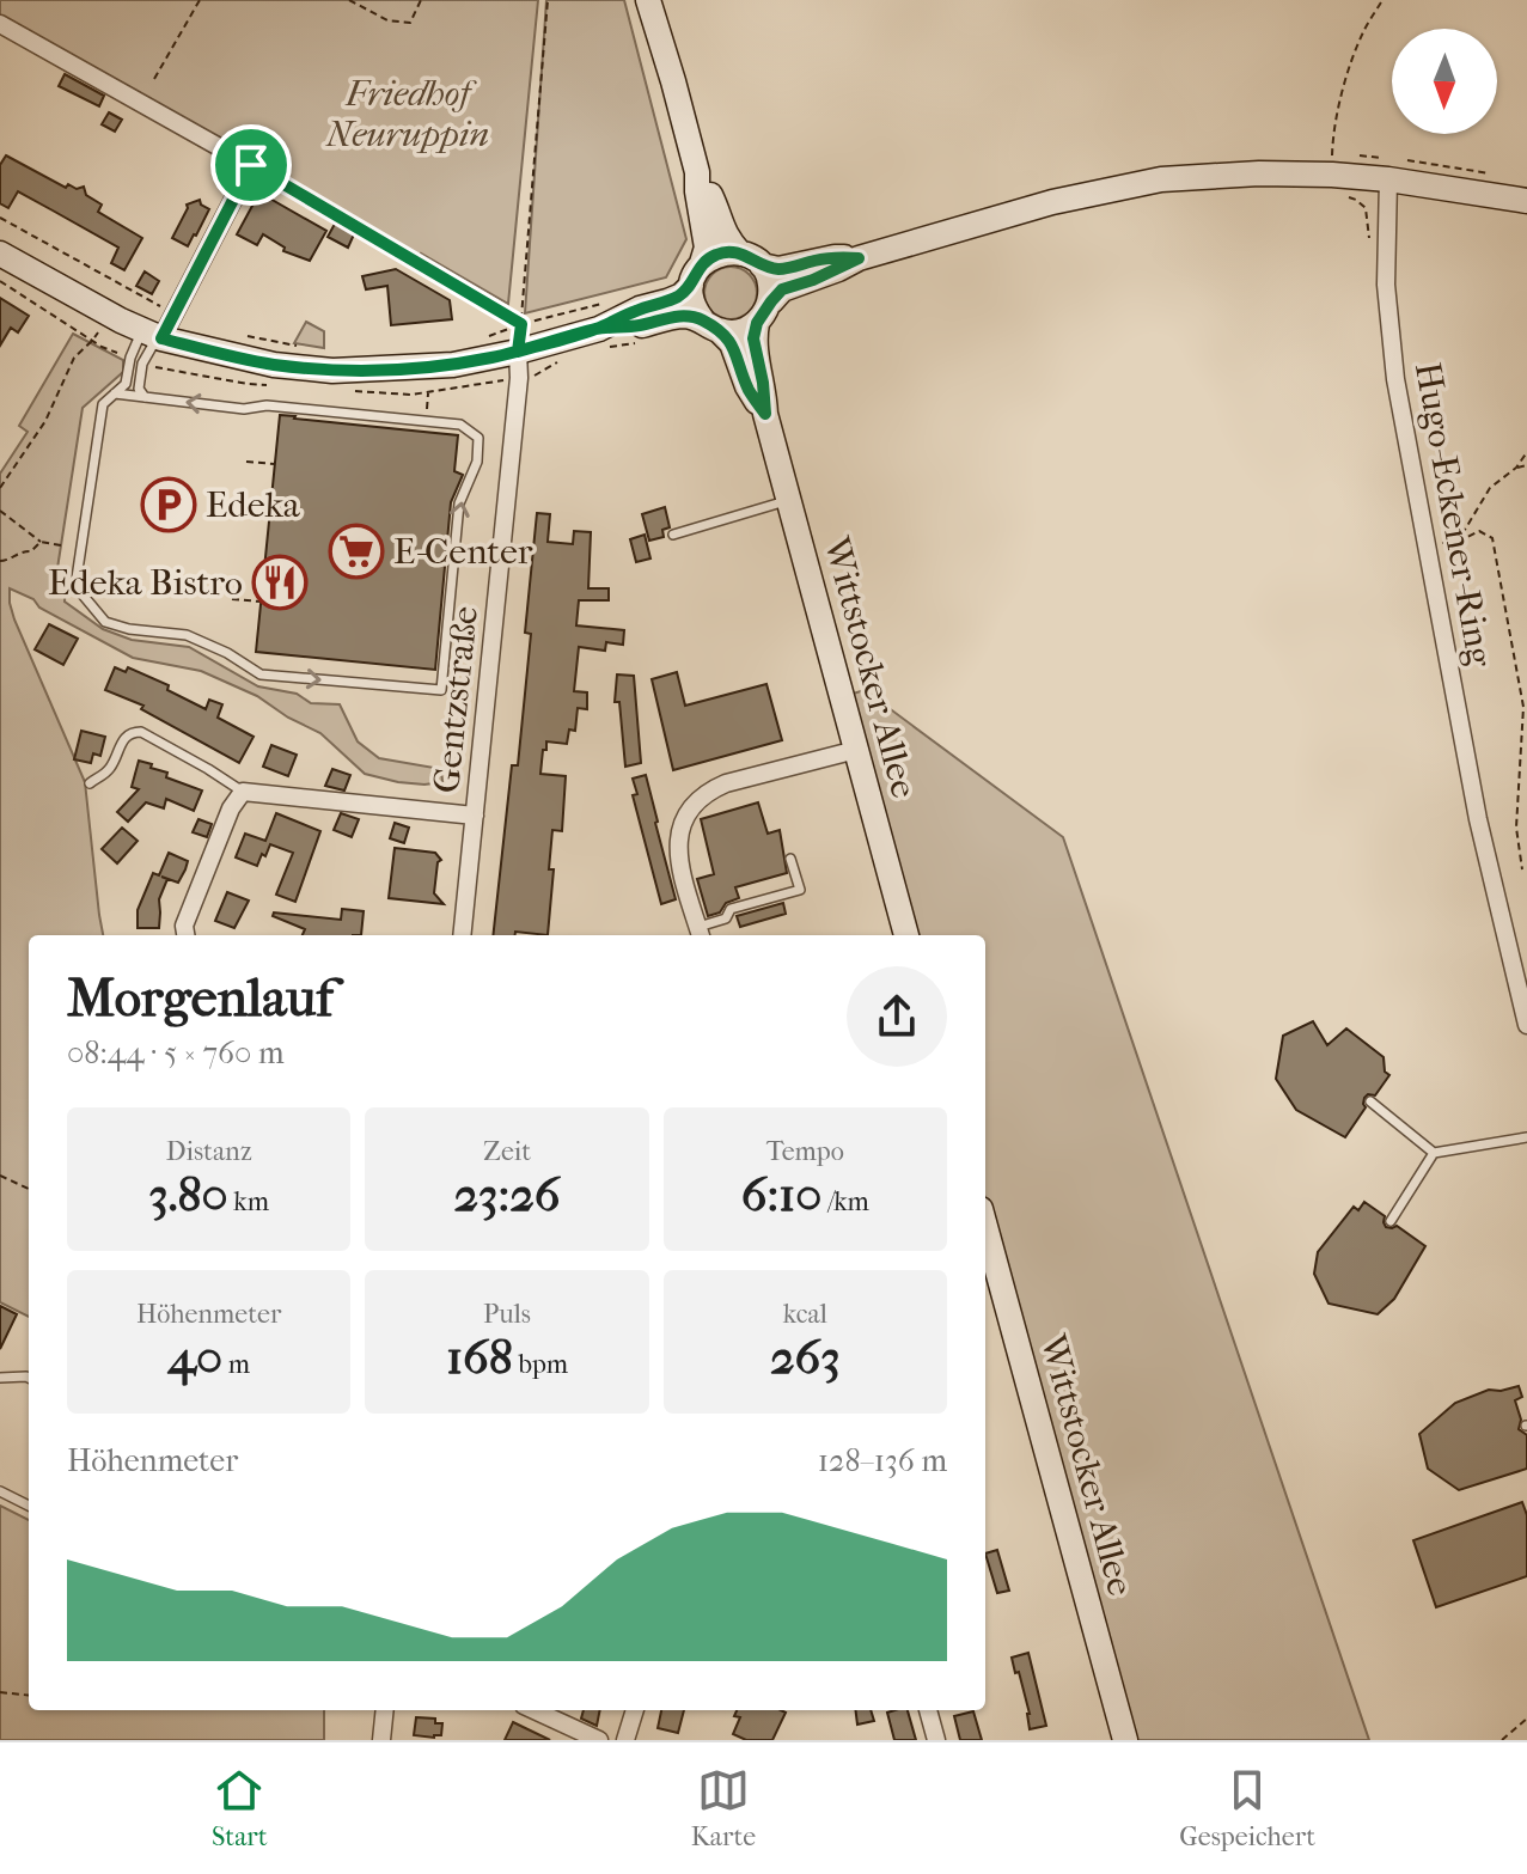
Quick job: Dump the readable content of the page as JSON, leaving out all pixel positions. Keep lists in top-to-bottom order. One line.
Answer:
{"streets":{"main road":["Wittstocker Allee"],"street":["Hugo-Eckener-Ring","Gentzstraße"]},"parks":["Friedhof Neuruppin"],"places":{"parking":["Edeka"],"supermarket":["E-Center"],"restaurant":["Edeka Bistro"]},"north":"bottom","page":{"heading":["Morgenlauf","08:44 · 5 × 760 m"],"stats":[["Distanz","3.80 km"],["Zeit","23:26"],["Tempo","6:10 /km"],["Höhenmeter","40 m"],["Puls","168 bpm"],["kcal","263"]],"chart":["Höhenmeter","128–136 m"],"tabs":["Start","Karte","Gespeichert"]}}
